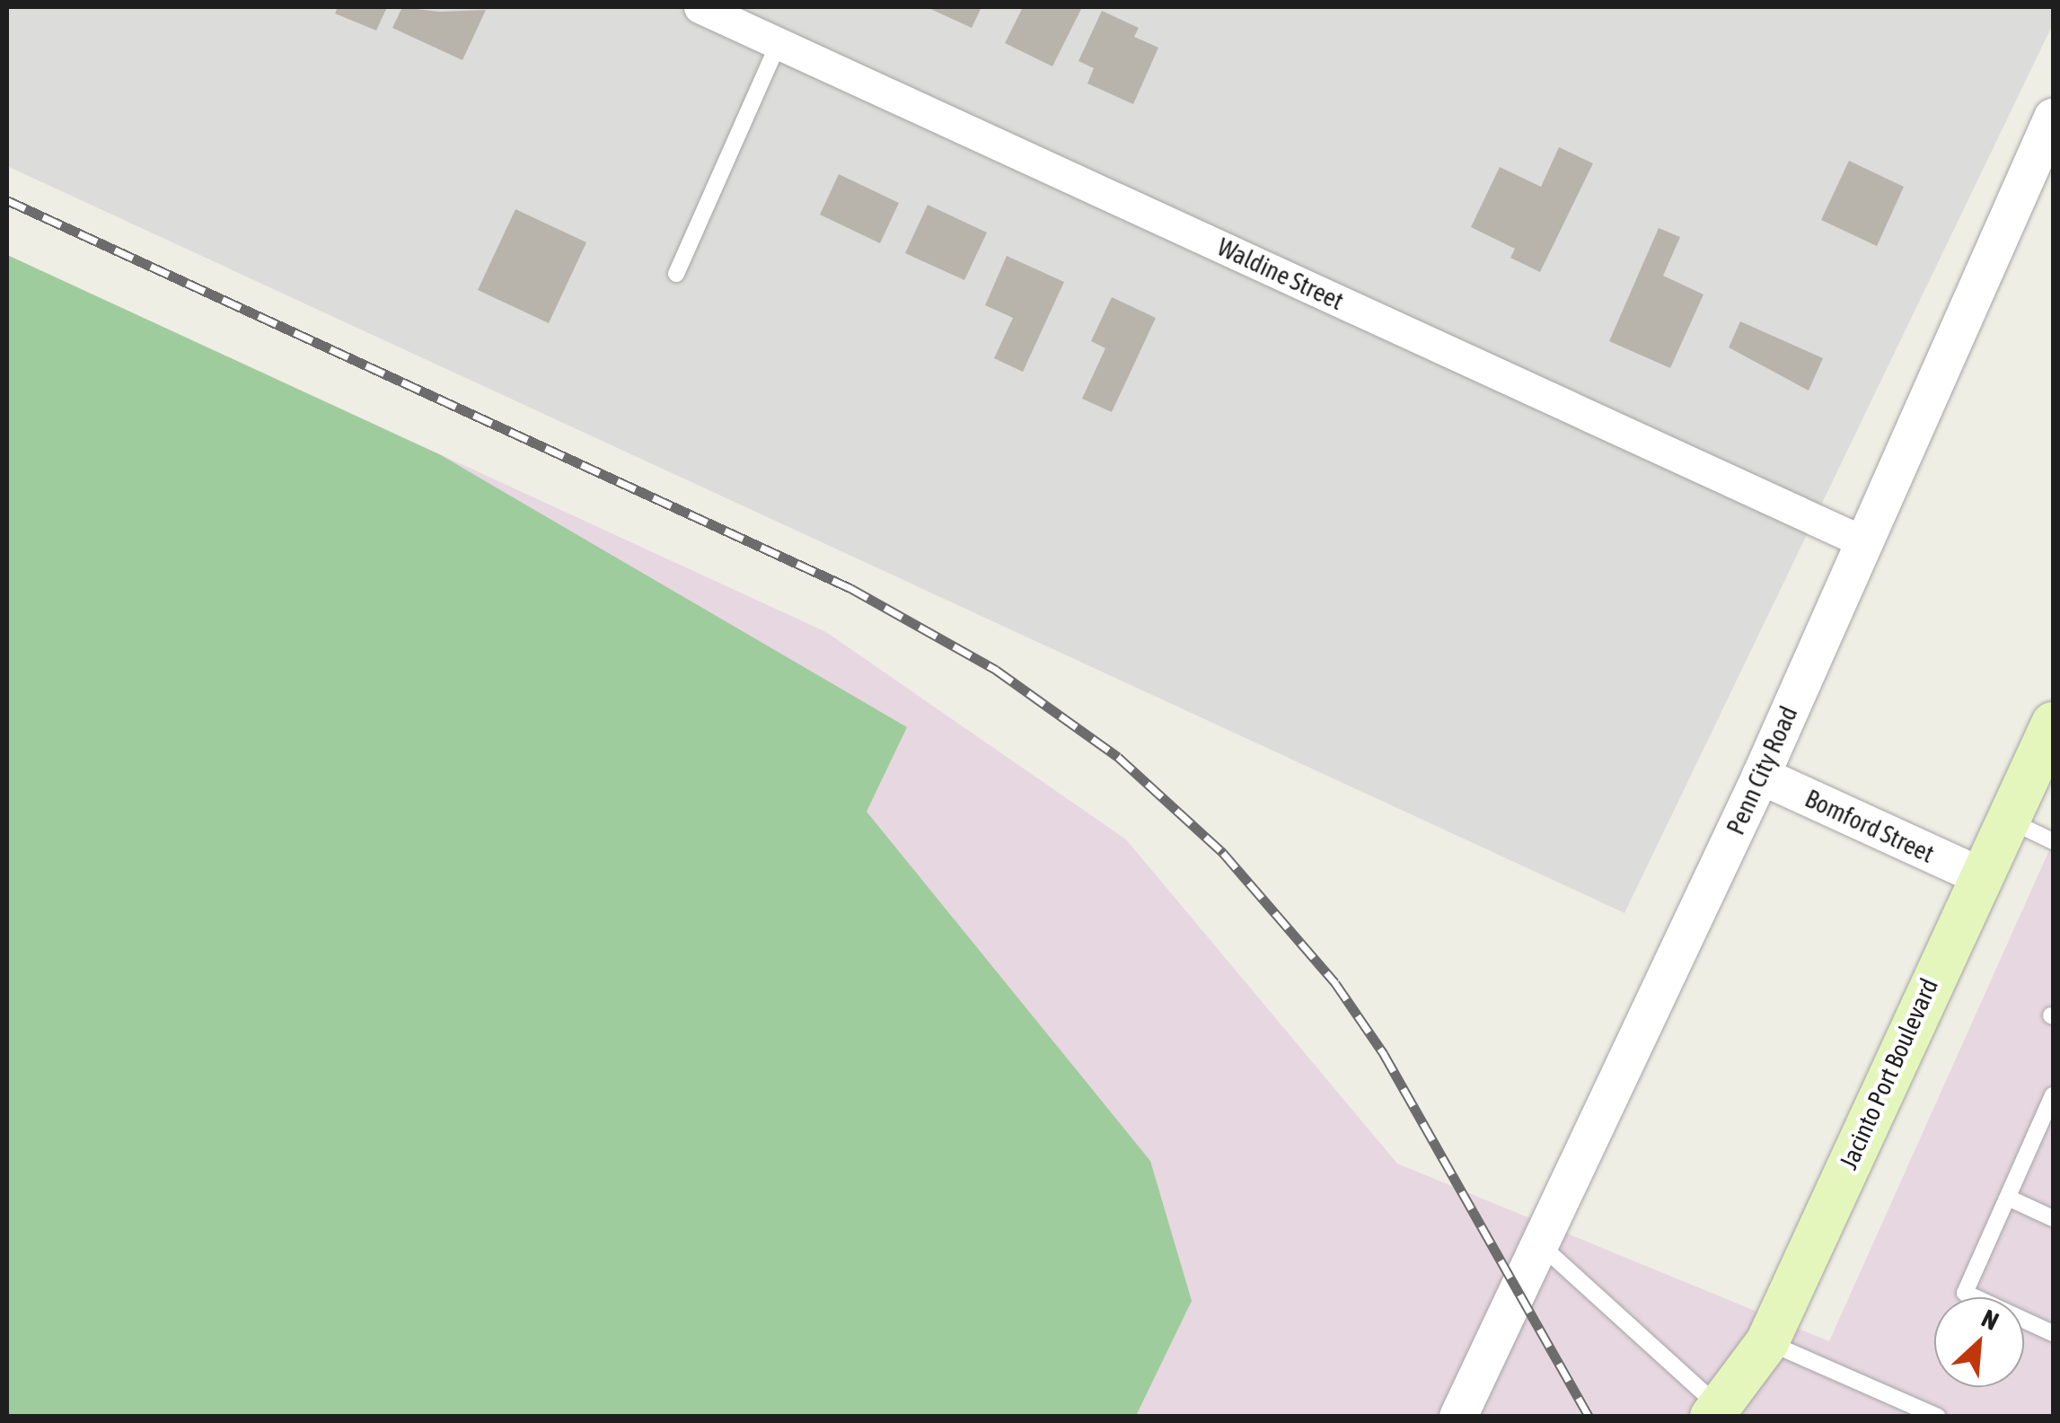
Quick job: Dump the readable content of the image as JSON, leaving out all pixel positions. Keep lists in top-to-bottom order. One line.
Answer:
{"streets":{"main road":["Jacinto Port Boulevard"],"street":["Waldine Street","Penn City Road","Bomford Street"]},"crossings":[["Waldine Street","Penn City Road"],["Penn City Road","Bomford Street"],["Bomford Street","Jacinto Port Boulevard"]],"north":"top right"}
